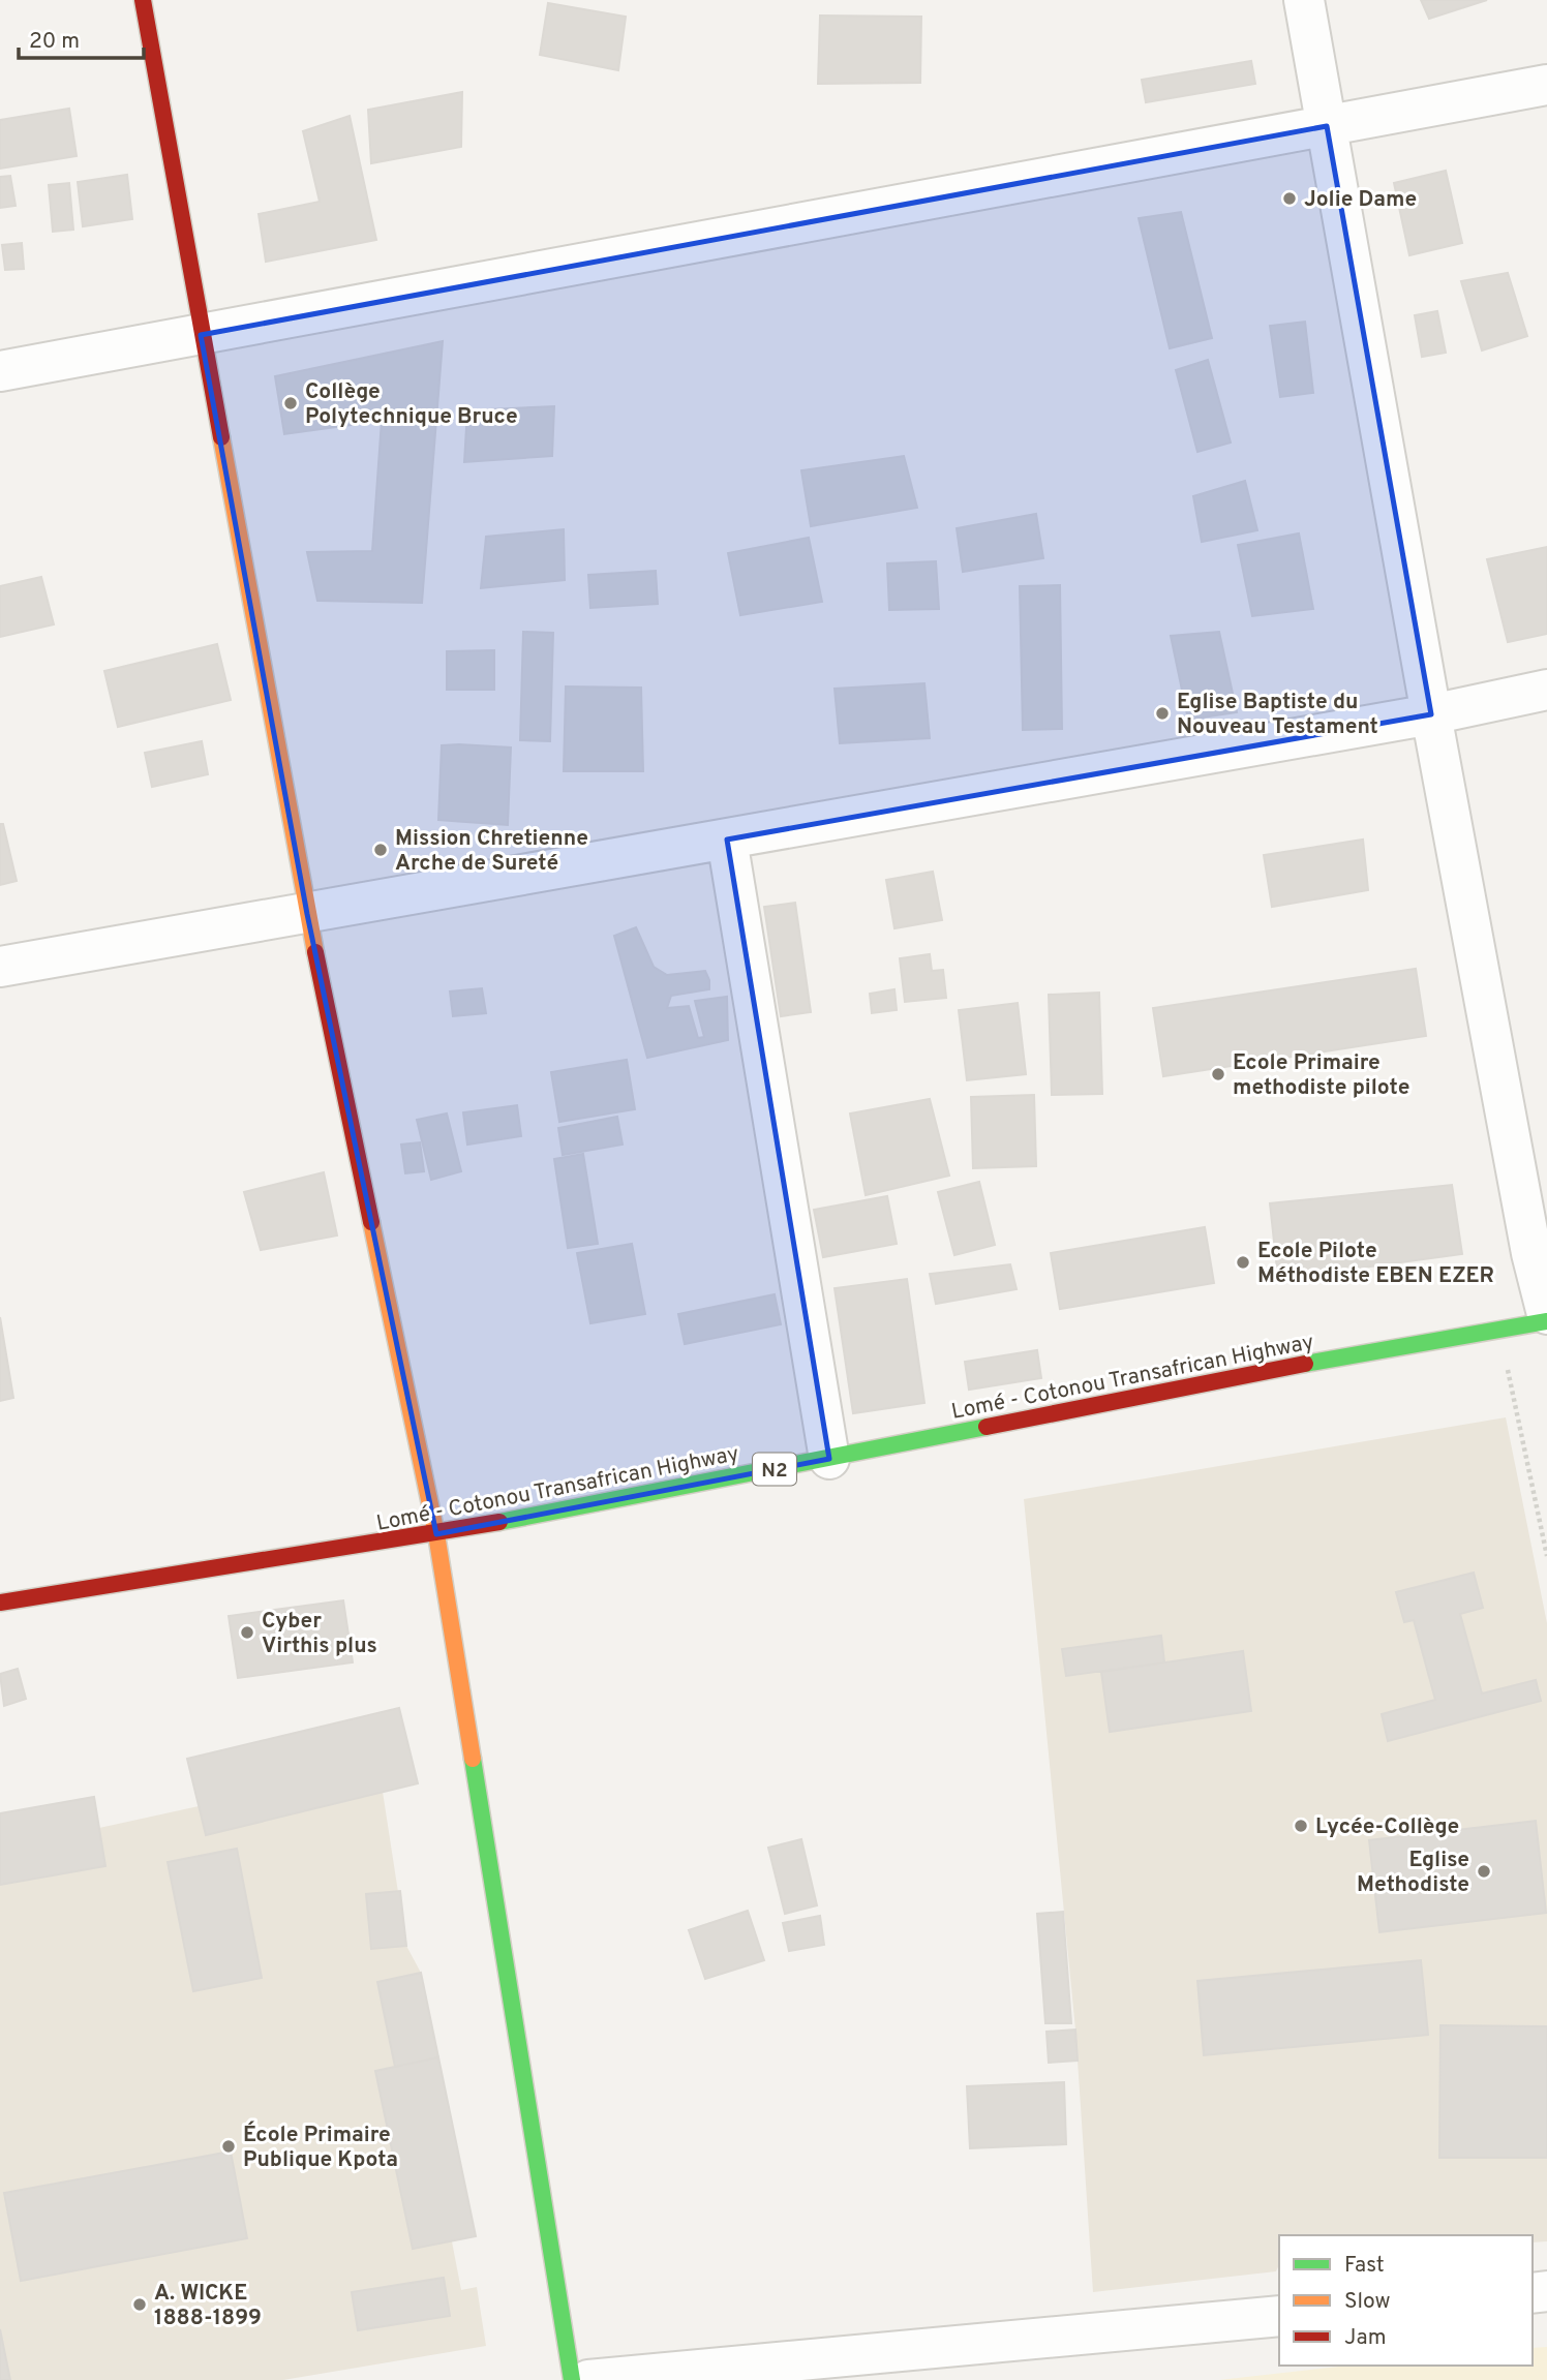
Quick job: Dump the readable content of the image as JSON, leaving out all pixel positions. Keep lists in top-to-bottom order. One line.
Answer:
{"streets":{"main road":["Lomé - Cotonou Transafrican Highway","N2"]},"places":["Jolie Dame","Collège Polytechnique Bruce","Eglise Baptiste du Nouveau Testament","Mission Chretienne Arche de Sureté","Ecole Primaire methodiste pilote","Ecole Pilote Méthodiste EBEN EZER","Cyber Virthis plus","Lycée-Collège","Eglise Methodiste","École Primaire Publique Kpota","A. WICKE 1888-1899"],"legend":["Fast","Slow","Jam"],"scale_bar":"20 m"}
